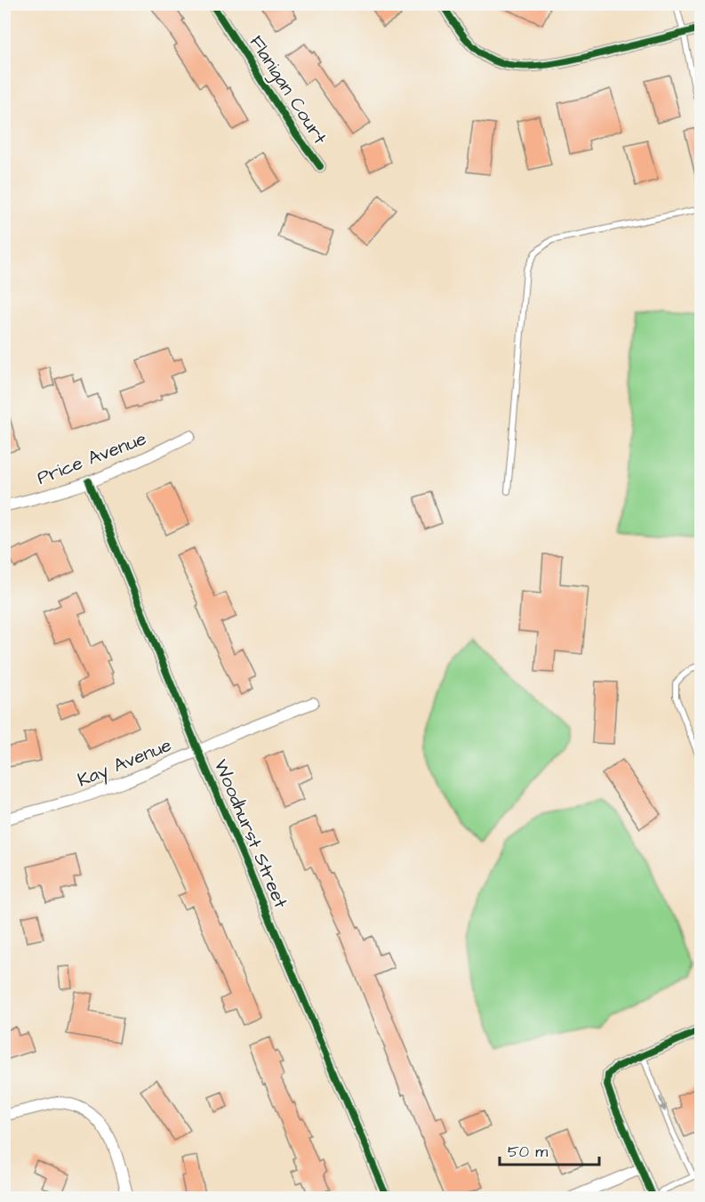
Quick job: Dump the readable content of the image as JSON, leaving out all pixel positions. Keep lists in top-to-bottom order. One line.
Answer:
{"streets":{"street":["Flanigan Court","Price Avenue","Kay Avenue","Woodhurst Street"]},"crossings":[["Price Avenue","Woodhurst Street"],["Kay Avenue","Woodhurst Street"]],"scale_bar":"50 m"}
